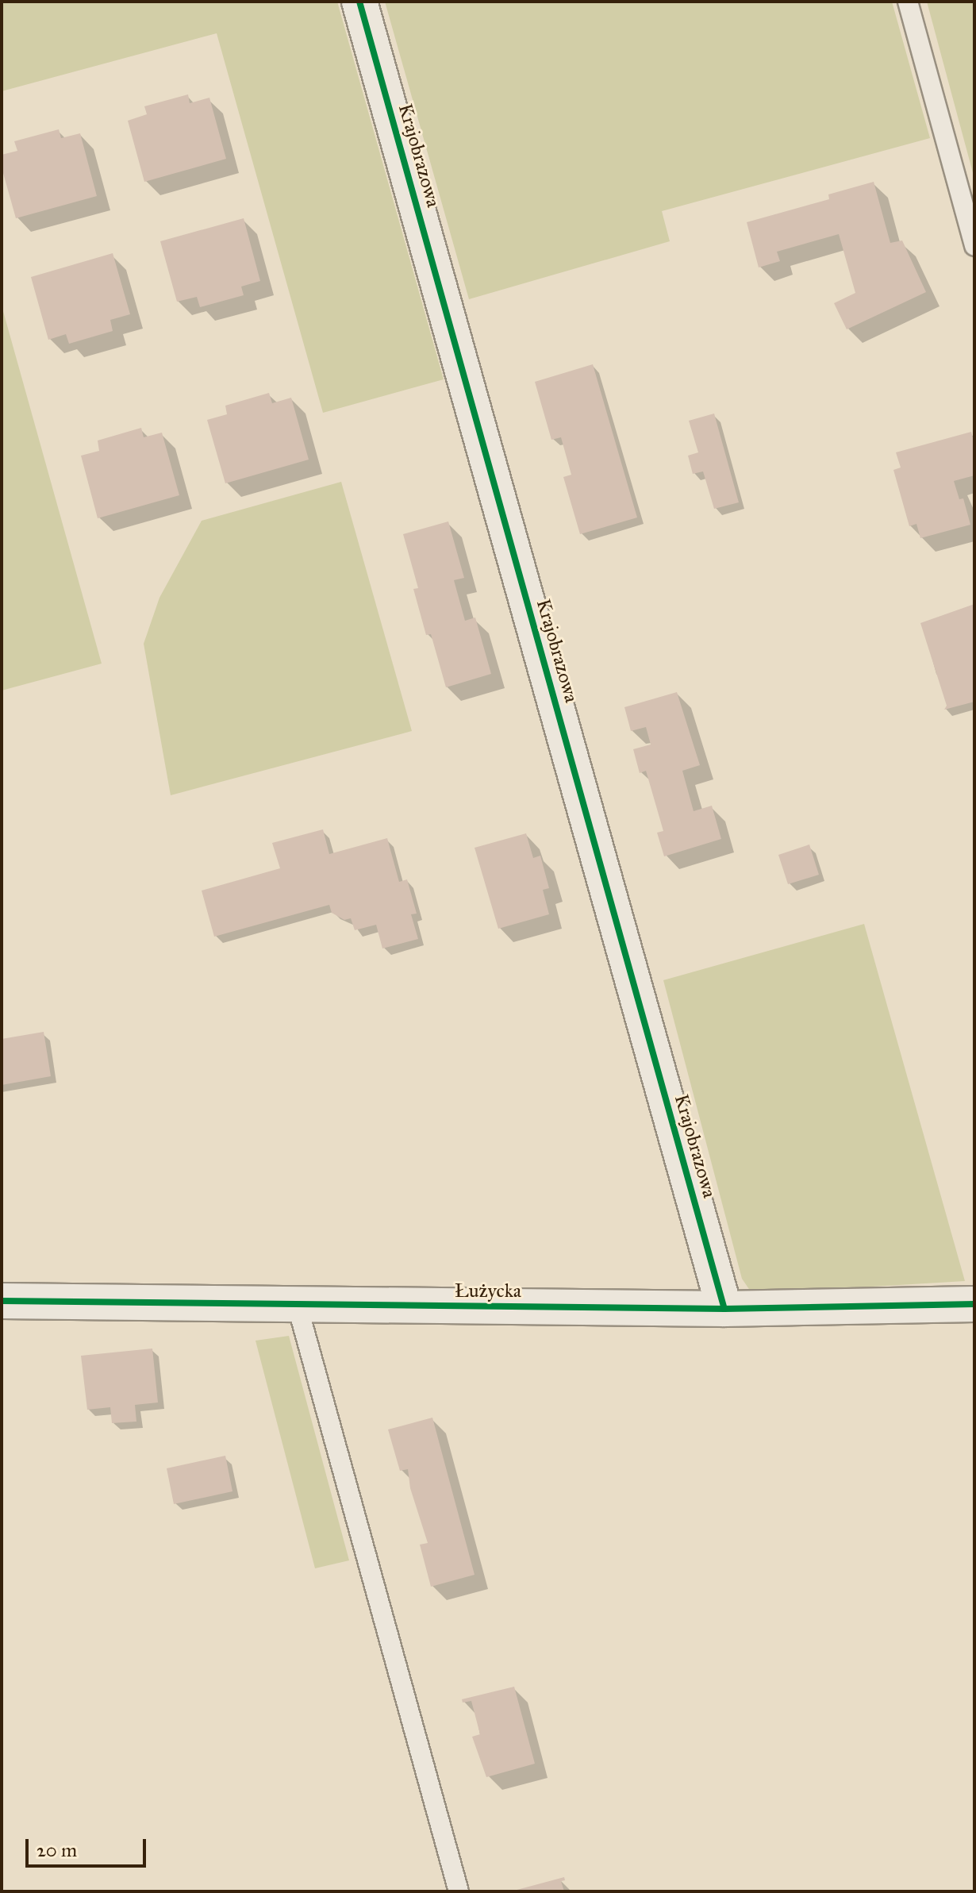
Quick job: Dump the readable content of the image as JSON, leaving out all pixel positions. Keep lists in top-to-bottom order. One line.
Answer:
{"streets":{"street":["Krajobrazowa","Łużycka"]},"crossings":[["Krajobrazowa","Łużycka"]],"scale_bar":"20 m"}
